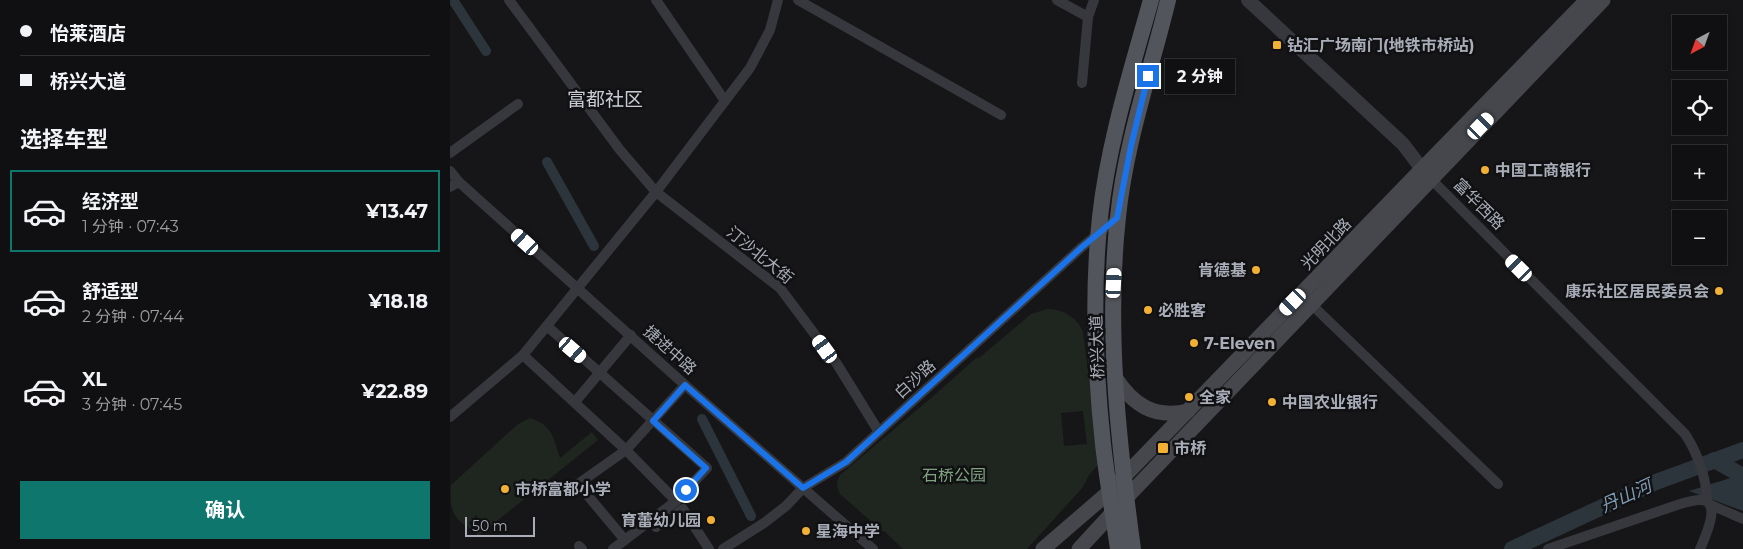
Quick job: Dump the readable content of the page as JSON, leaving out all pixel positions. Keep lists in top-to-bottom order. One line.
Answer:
{"streets":{"main road":["光明北路","桥兴大道"],"street":["富华西路","汀沙北大街","捷进中路","白沙路"]},"crossings":[["富华西路","光明北路"],["光明北路","桥兴大道"],["汀沙北大街","白沙路"],["桥兴大道","白沙路"],["捷进中路","白沙路"]],"districts":["富都社区"],"water":["丹山河"],"parks":["石桥公园"],"places":{"transit":["钻汇广场南门(地铁市桥站)","市桥"],"other":["中国工商银行","肯德基","康乐社区居民委员会","必胜客","7-Eleven","全家","中国农业银行","市桥富都小学","育蕾幼儿园","星海中学"]},"scale_bar":"50 m","north":"bottom left","page":{"banner":["怡莱酒店","桥兴大道"],"map_buttons":["+","−"],"bubble":"2 分钟","heading":"选择车型","list":[{"name":"经济型","note":"1 分钟 · 07:43","value":"¥13.47"},{"name":"舒适型","note":"2 分钟 · 07:44","value":"¥18.18"},{"name":"XL","note":"3 分钟 · 07:45","value":"¥22.89"}],"buttons":"确认","scale":"50 m"}}
